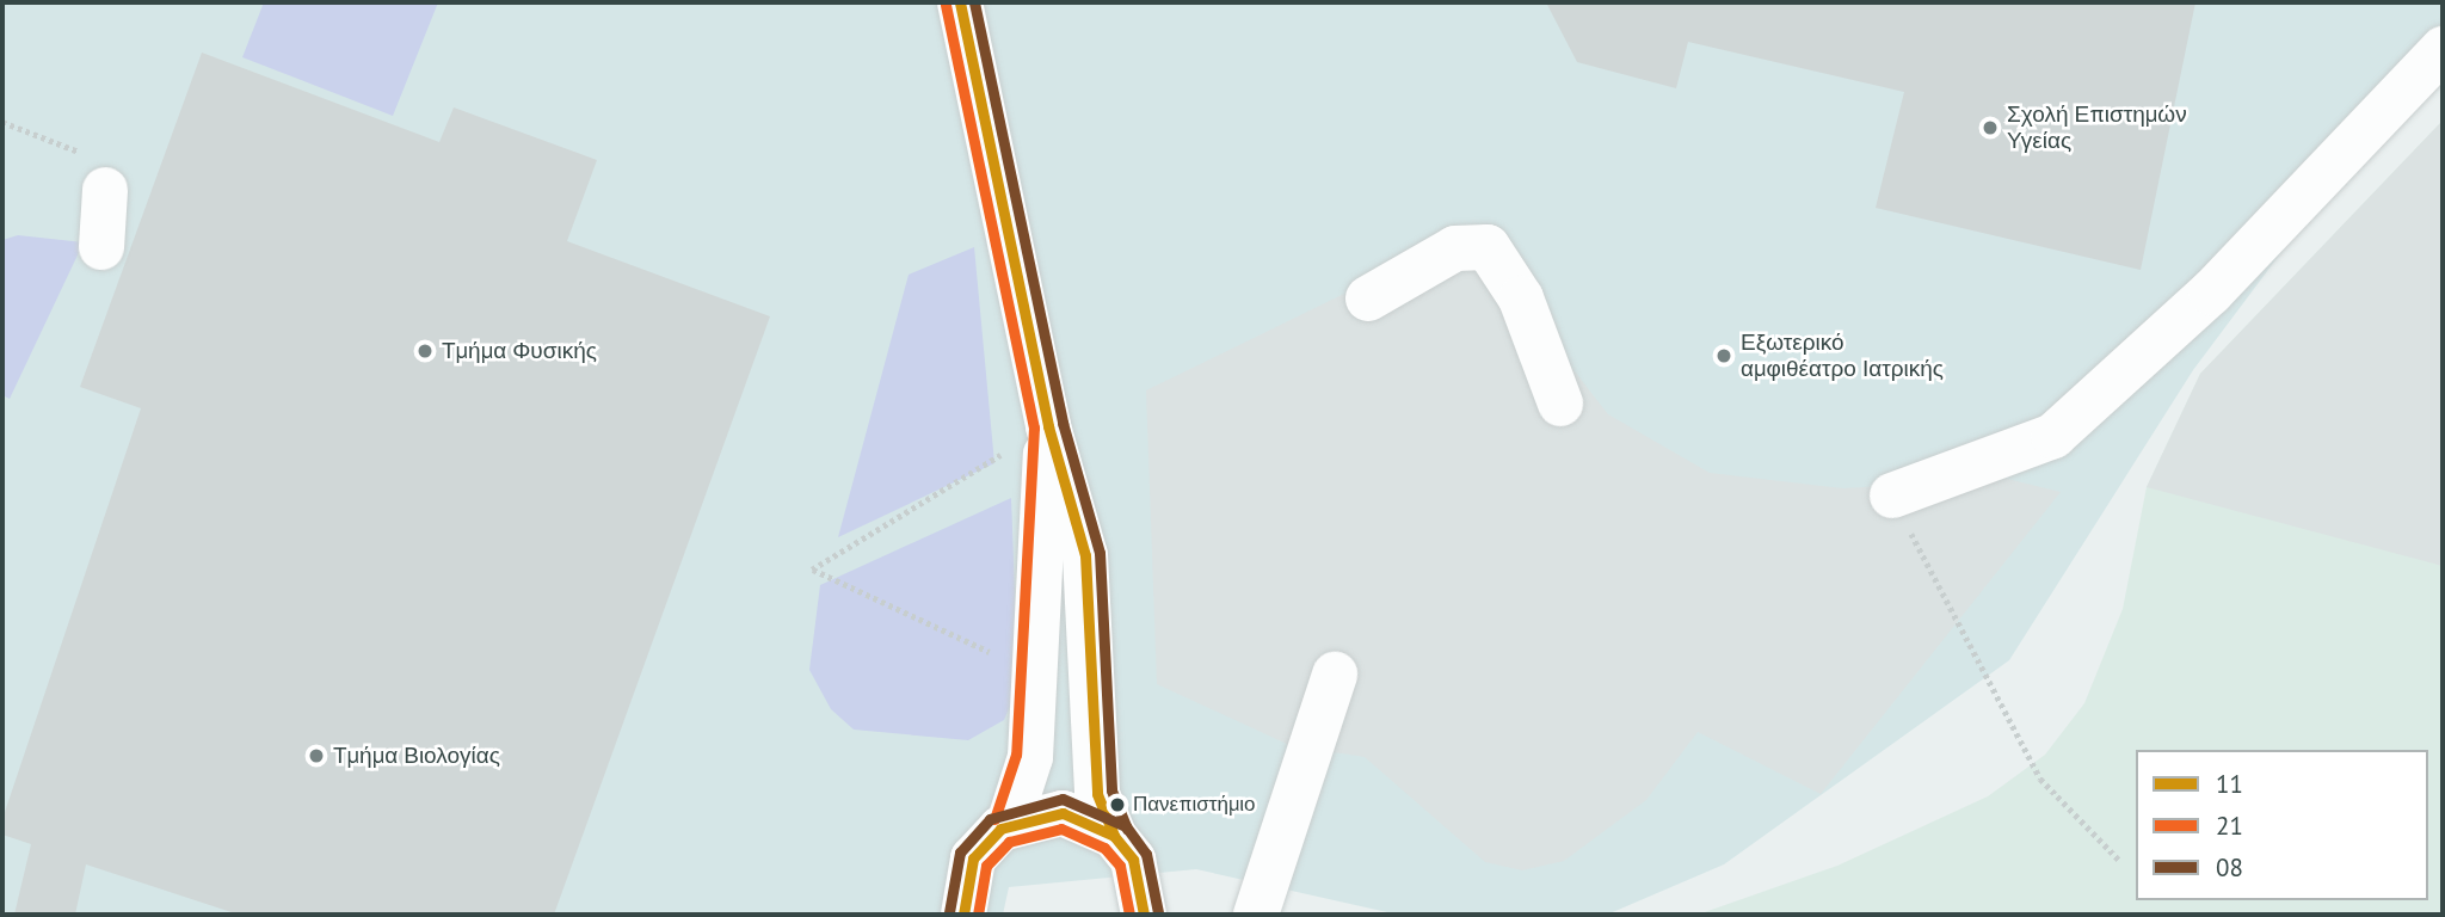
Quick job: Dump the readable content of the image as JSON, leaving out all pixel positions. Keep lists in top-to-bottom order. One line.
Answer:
{"places":["Σχολή Επιστημών Υγείας","Τμήμα Φυσικής","Εξωτερικό αμφιθέατρο Ιατρικής","Τμήμα Βιολογίας","Πανεπιστήμιο"],"lines":["transit line 11","transit line 08","transit line 21"],"legend":["11","21","08"]}
